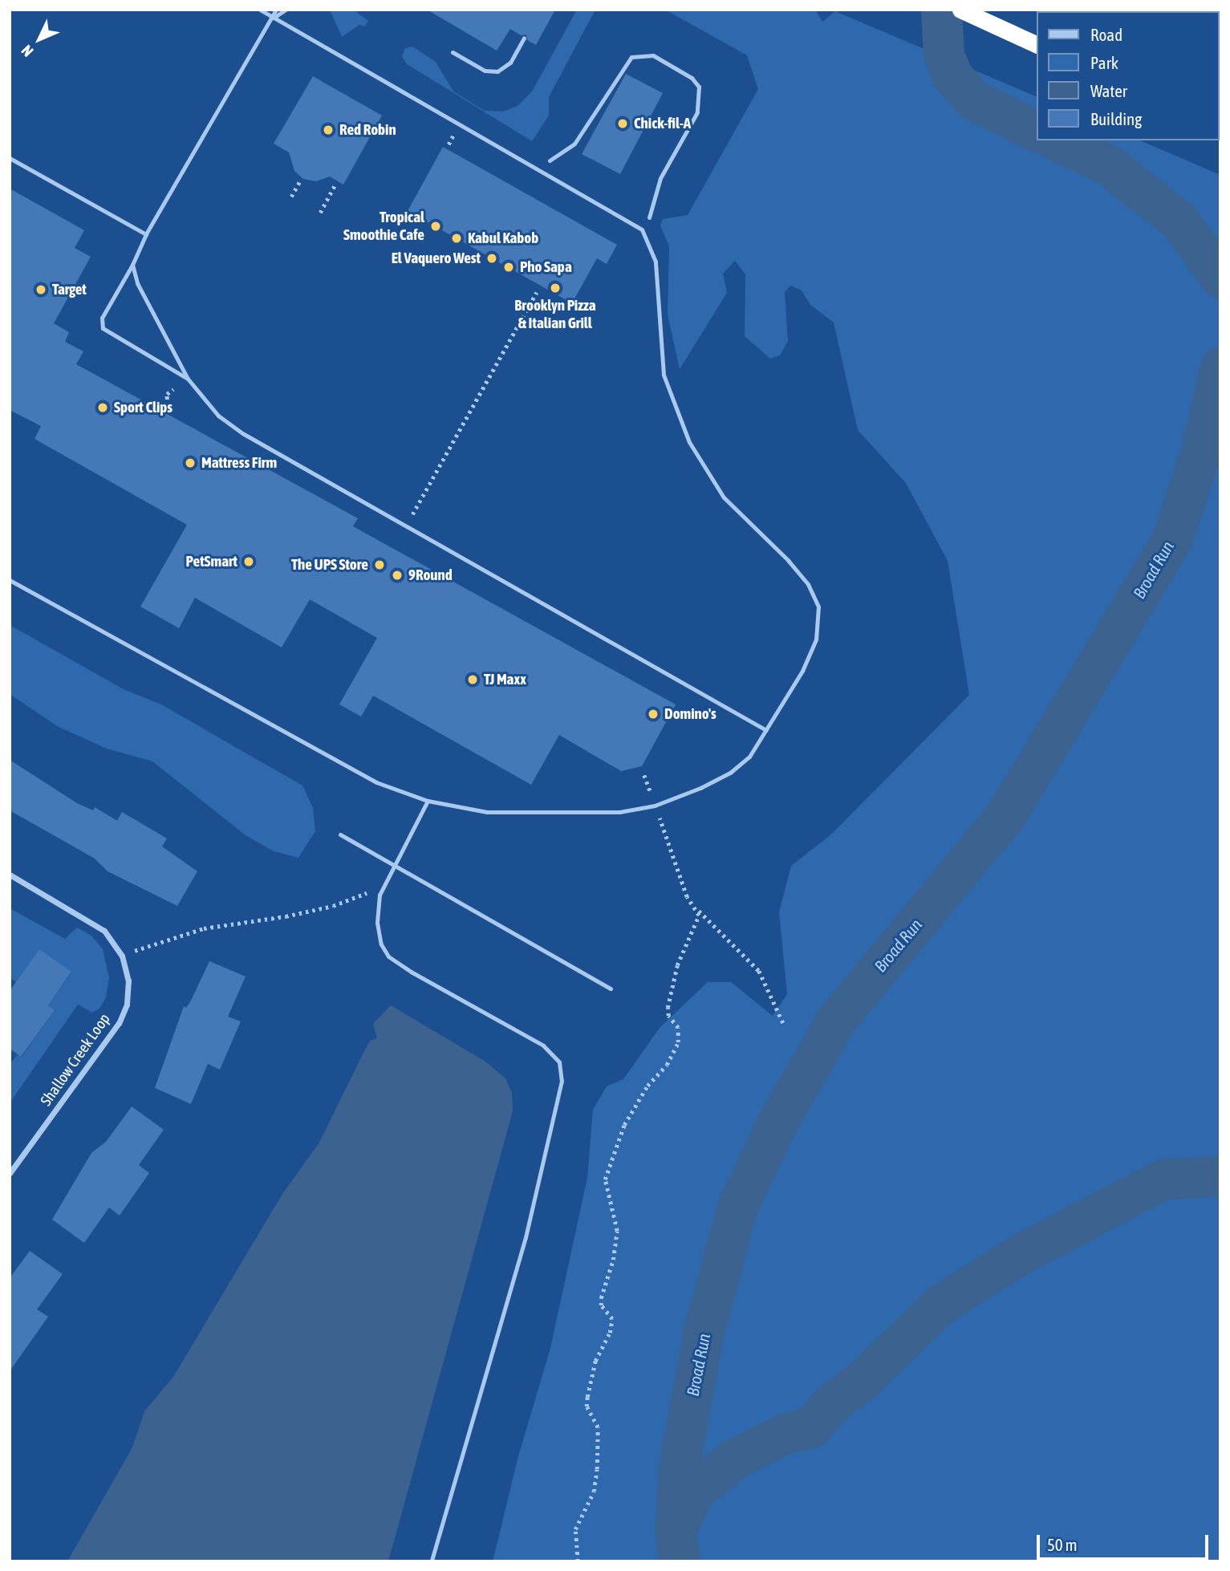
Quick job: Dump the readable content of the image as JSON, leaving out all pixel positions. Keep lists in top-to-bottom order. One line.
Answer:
{"streets":{"street":["Shallow Creek Loop"]},"water":["Broad Run"],"places":["Chick-fil-A","Red Robin","Tropical Smoothie Cafe","Kabul Kabob","El Vaquero West","Pho Sapa","Brooklyn Pizza & Italian Grill","Target","Sport Clips","Mattress Firm","PetSmart","The UPS Store","9Round","TJ Maxx","Domino's"],"legend":["Road","Park","Water","Building"],"scale_bar":"50 m","north":"bottom left"}
